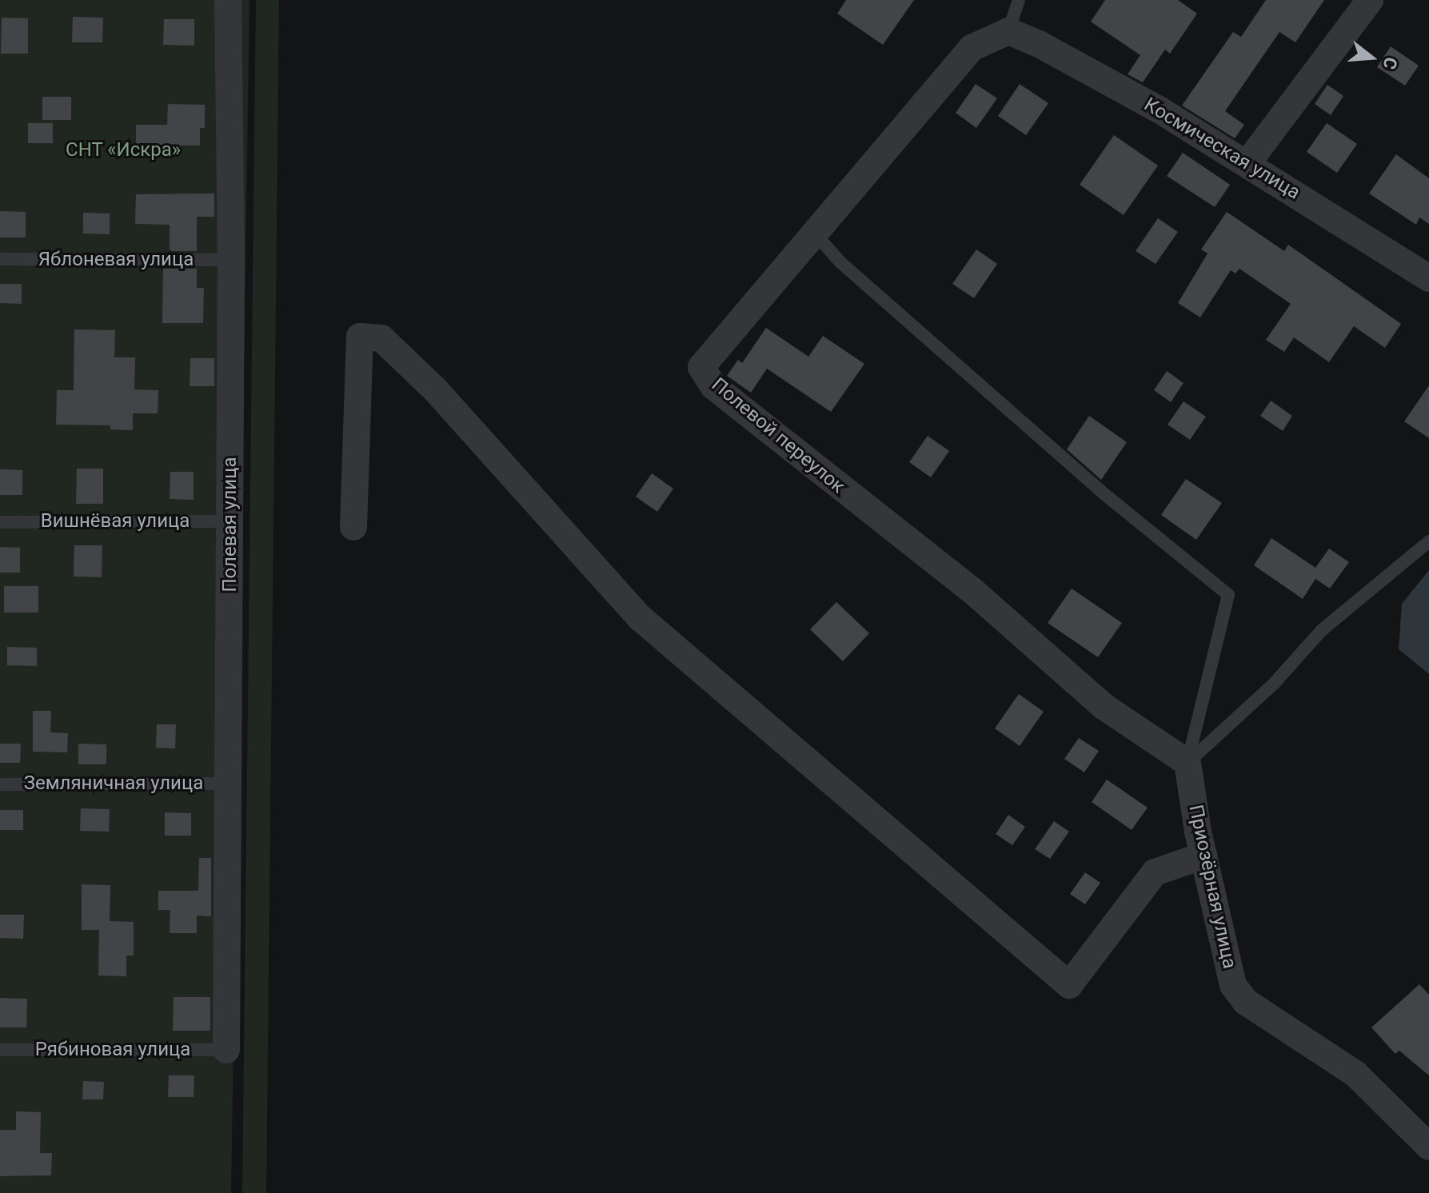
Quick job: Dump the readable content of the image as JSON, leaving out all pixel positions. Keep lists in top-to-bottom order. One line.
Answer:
{"streets":{"street":["Космическая улица","Полевой переулок","Полевая улица","Приозёрная улица"],"lane":["Яблоневая улица","Вишнёвая улица","Земляничная улица","Рябиновая улица"]},"crossings":[["Космическая улица","Полевой переулок"],["Яблоневая улица","Полевая улица"],["Полевой переулок","Приозёрная улица"],["Вишнёвая улица","Полевая улица"],["Полевая улица","Земляничная улица"],["Полевая улица","Рябиновая улица"]],"parks":["СНТ «Искра»"],"north":"right"}
